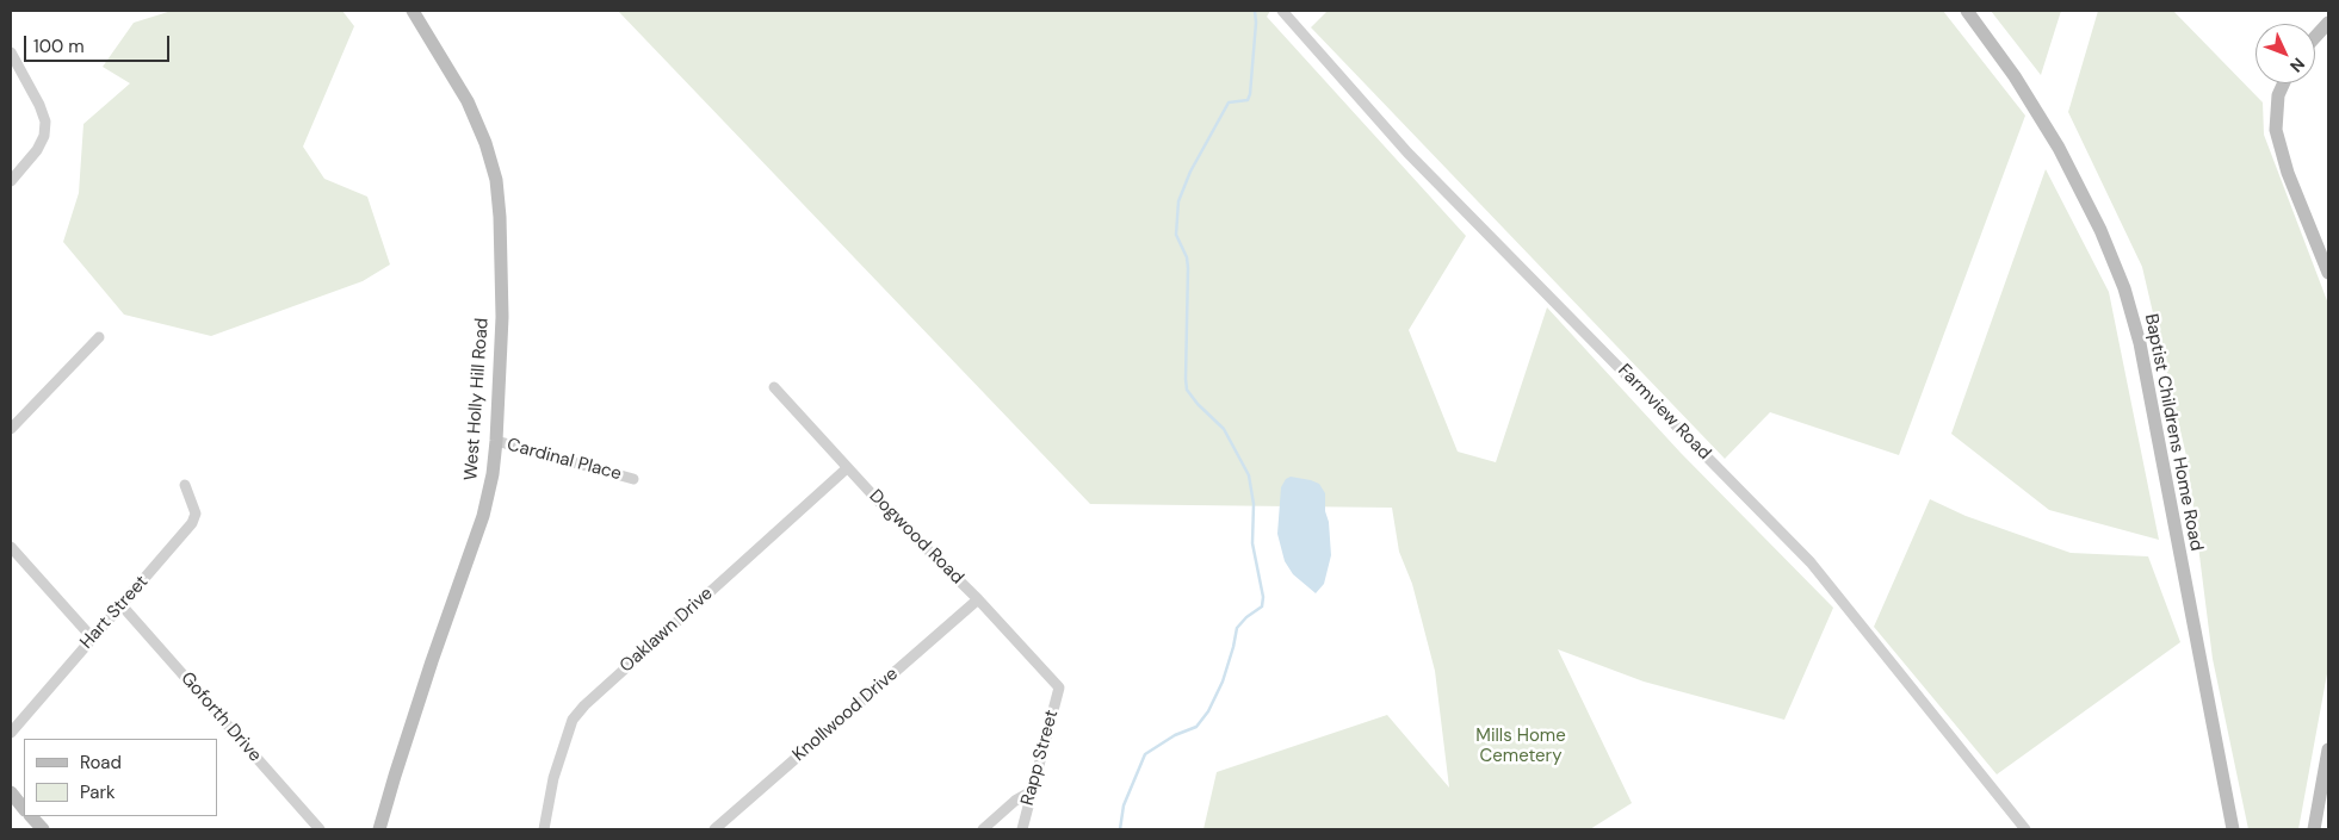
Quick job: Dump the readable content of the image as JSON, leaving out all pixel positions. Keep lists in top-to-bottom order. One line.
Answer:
{"streets":{"street":["West Holly Hill Road","Farmview Road","Baptist Childrens Home Road","Cardinal Place","Dogwood Road","Hart Street","Oaklawn Drive","Knollwood Drive","Goforth Drive","Rapp Street"]},"crossings":[["West Holly Hill Road","Cardinal Place"],["Dogwood Road","Oaklawn Drive"],["Dogwood Road","Knollwood Drive"],["Dogwood Road","Rapp Street"],["Hart Street","Goforth Drive"]],"parks":["Mills Home Cemetery"],"legend":["Road","Park"],"scale_bar":"100 m","north":"bottom right"}
